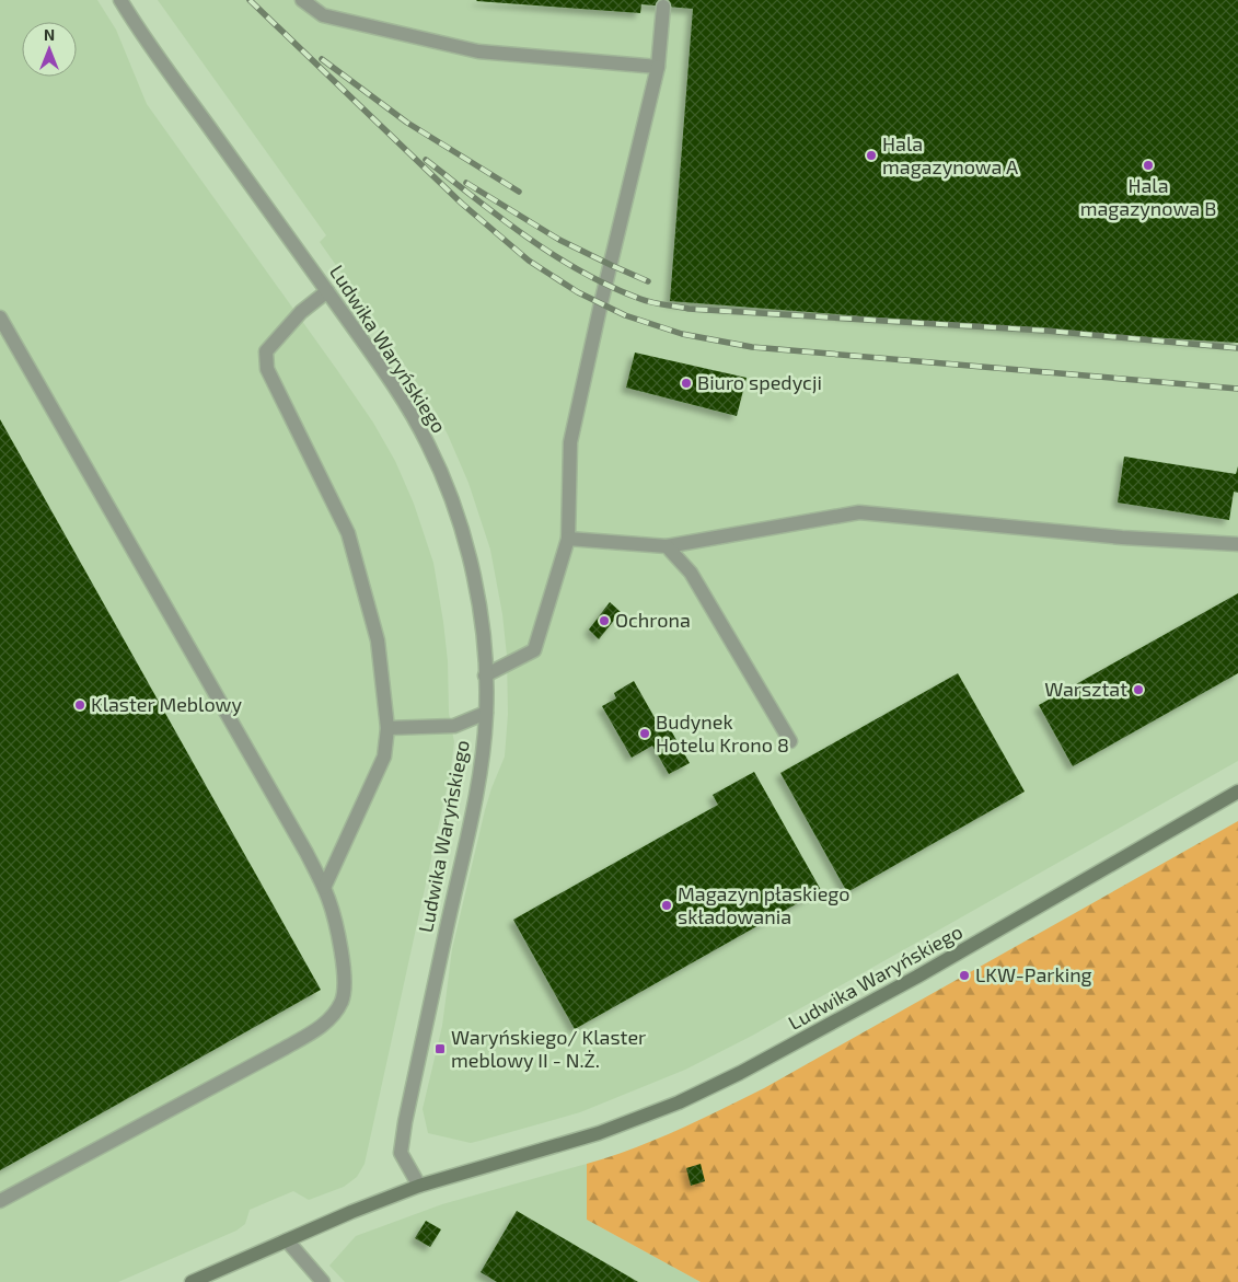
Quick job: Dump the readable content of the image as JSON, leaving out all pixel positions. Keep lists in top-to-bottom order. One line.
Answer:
{"streets":{"street":["Ludwika Waryńskiego"]},"places":{"other":["Hala magazynowa A","Hala magazynowa B","Biuro spedycji","Ochrona","Warsztat","Klaster Meblowy","Budynek Hotelu Krono 8","Magazyn płaskiego składowania","LKW-Parking"],"transit":["Waryńskiego/ Klaster meblowy II - N.Ż."]},"north":"top"}
